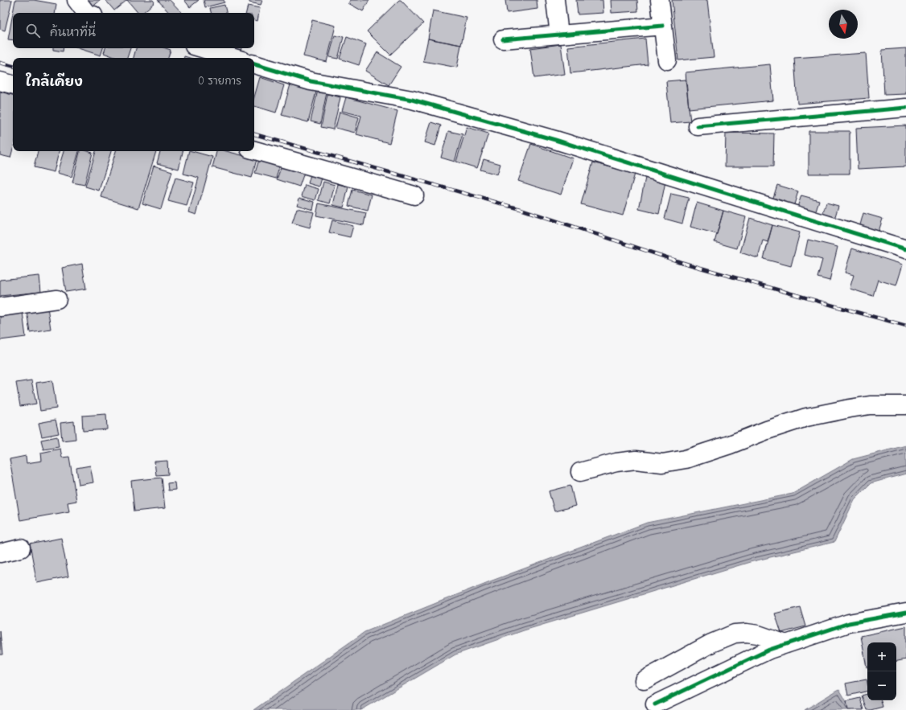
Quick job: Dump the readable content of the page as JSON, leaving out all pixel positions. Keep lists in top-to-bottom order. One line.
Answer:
{"north":"bottom","page":{"search":"ค้นหาที่นี่","heading":["ใกล้เคียง","0 รายการ"],"map_buttons":["+","−"]}}
